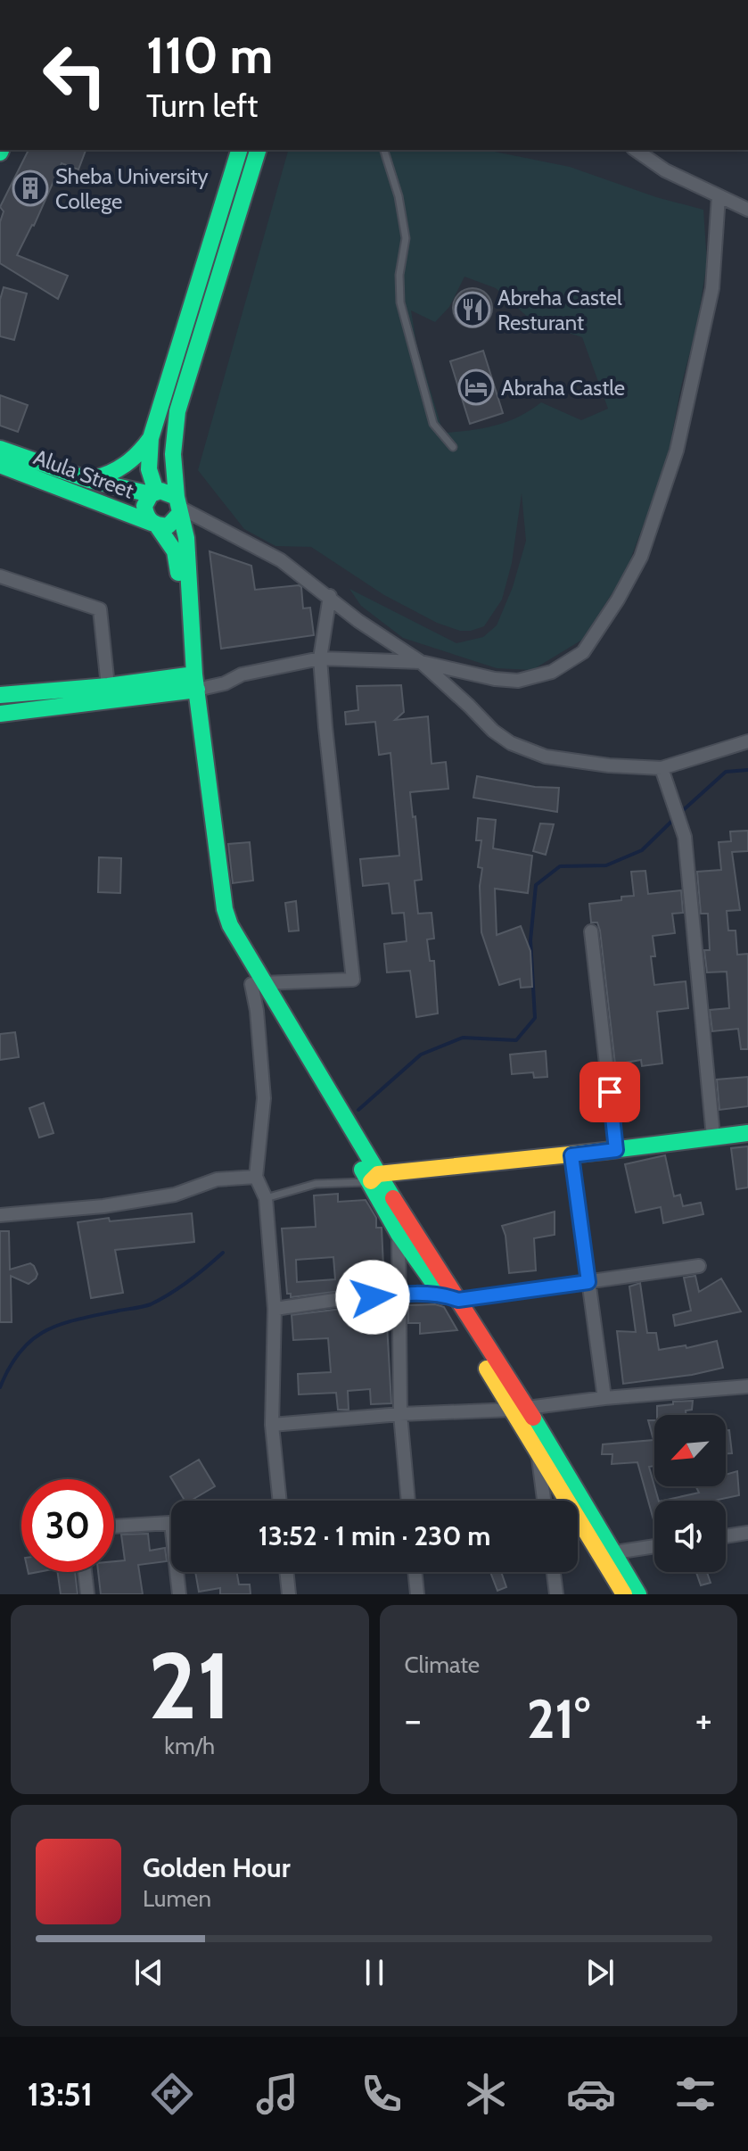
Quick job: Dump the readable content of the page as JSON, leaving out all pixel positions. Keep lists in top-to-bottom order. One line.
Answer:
{"streets":{"main road":["Alula Street"]},"places":{"building":["Sheba University College"],"restaurant":["Abreha Castel Resturant"],"hotel":["Abraha Castle"]},"north":"bottom left","page":{"turn":["110 m","Turn left"],"limit":"30","trip":"13:52 · 1 min · 230 m","tile":[["21","km/h"],"Climate"],"heat":["−","21°","+"],"song":["Golden Hour","Lumen"],"tabs":"13:51"}}
